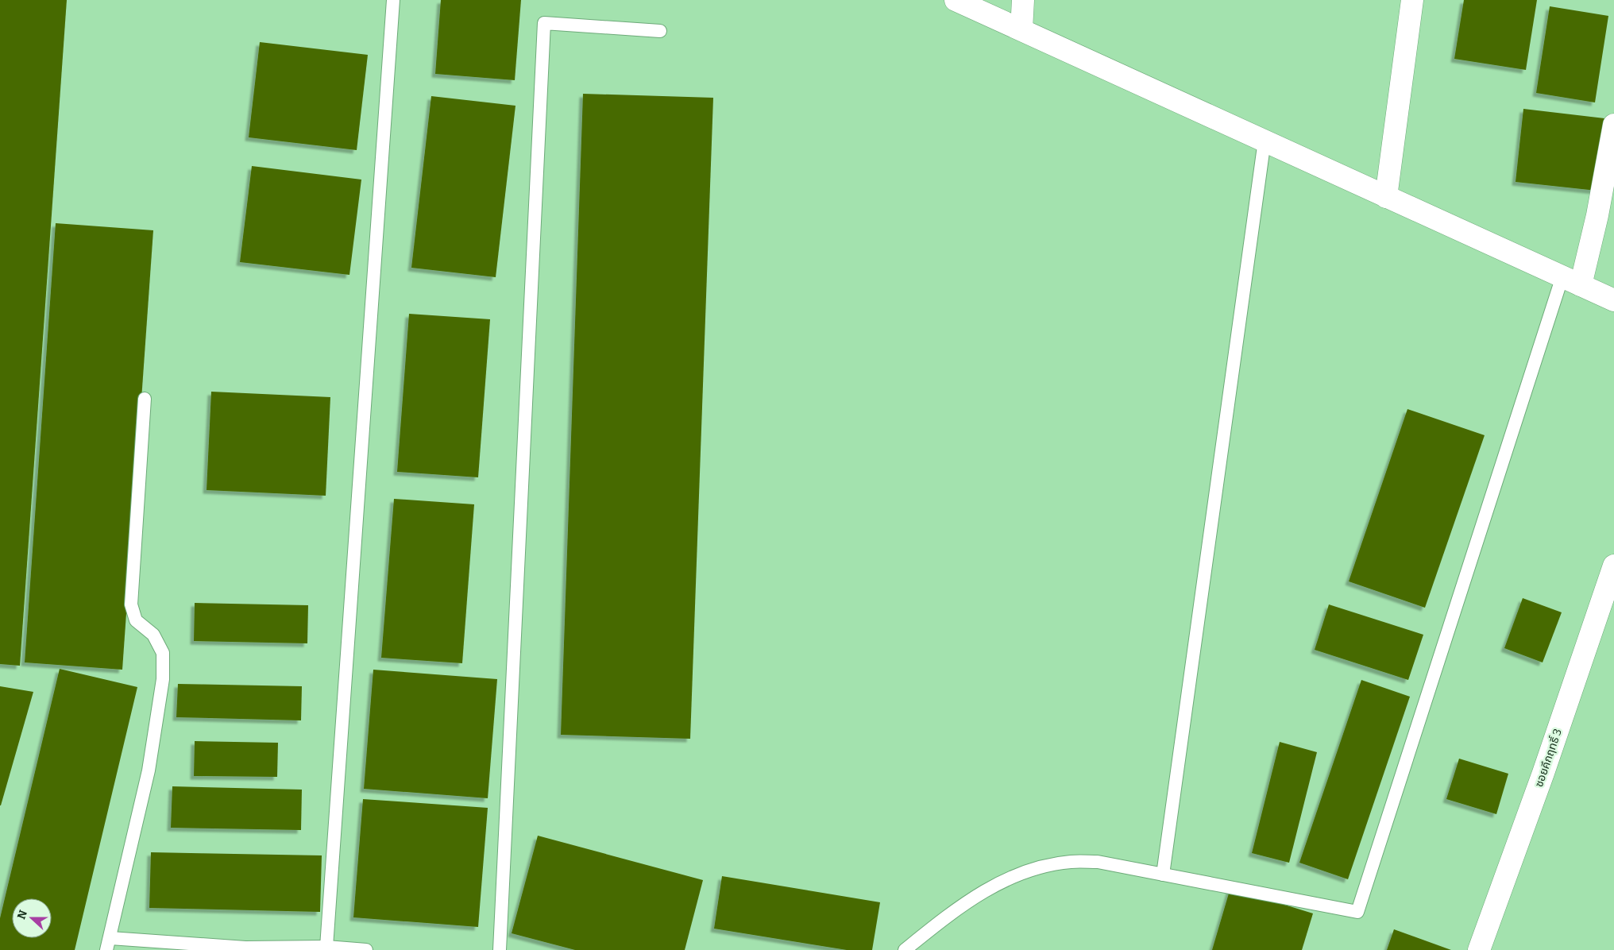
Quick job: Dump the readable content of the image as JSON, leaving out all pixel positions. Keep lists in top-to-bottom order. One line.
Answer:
{"streets":{"street":["ซอยคึกฤทธิ์ 3"]},"north":"left"}
